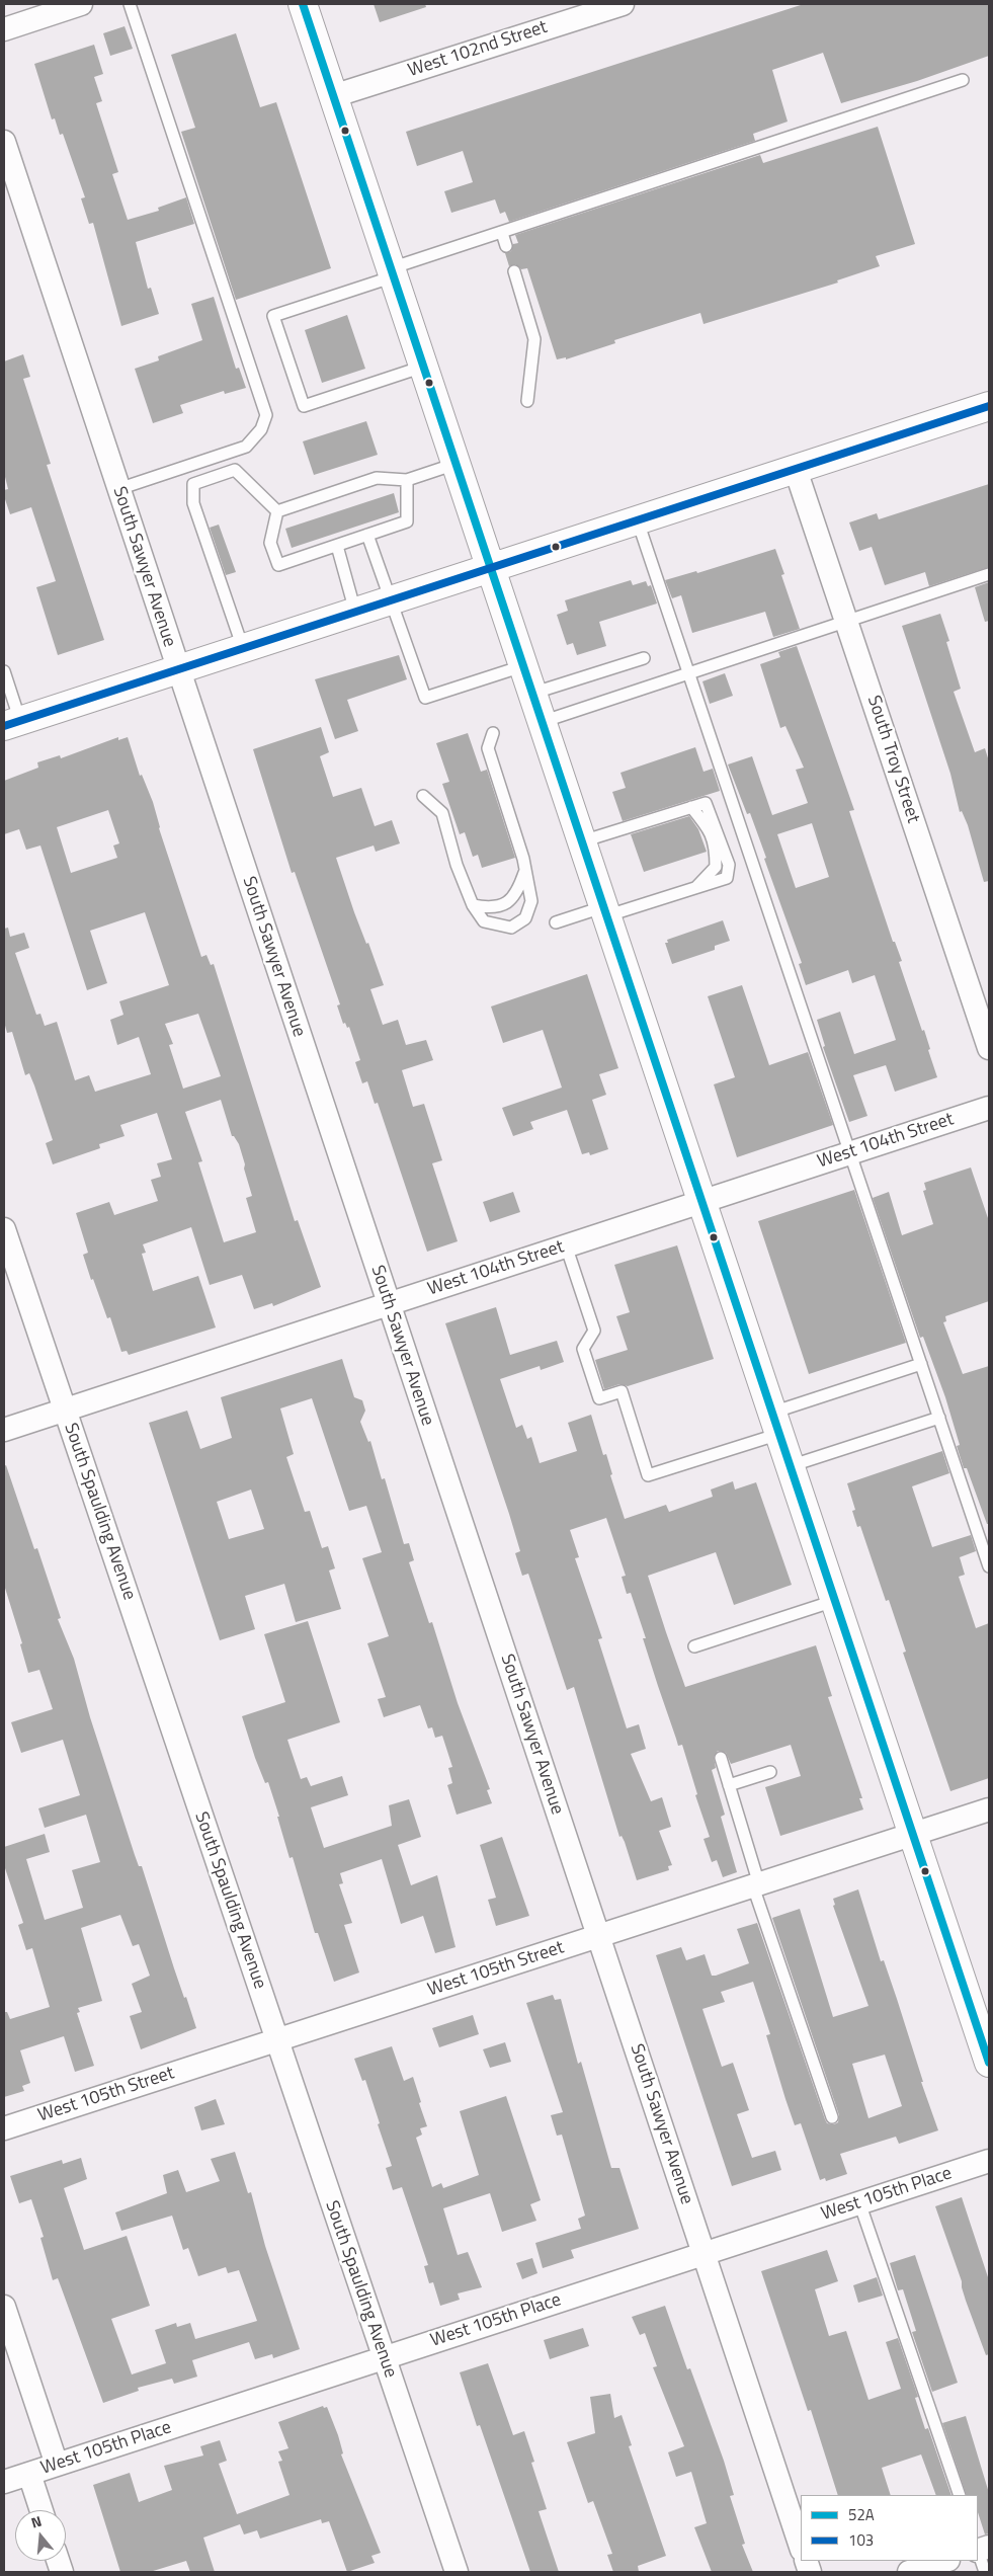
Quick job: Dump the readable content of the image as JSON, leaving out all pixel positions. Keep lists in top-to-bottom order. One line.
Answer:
{"streets":{"street":["West 102nd Street","South Sawyer Avenue","South Troy Street","West 104th Street","South Spaulding Avenue","West 105th Street","West 105th Place"]},"crossings":[["South Sawyer Avenue","West 104th Street"],["South Sawyer Avenue","West 105th Street"],["South Sawyer Avenue","West 105th Place"],["West 104th Street","South Spaulding Avenue"],["South Spaulding Avenue","West 105th Street"],["South Spaulding Avenue","West 105th Place"]],"lines":["transit line 52A","transit line 103"],"legend":["52A","103"],"north":"top"}
